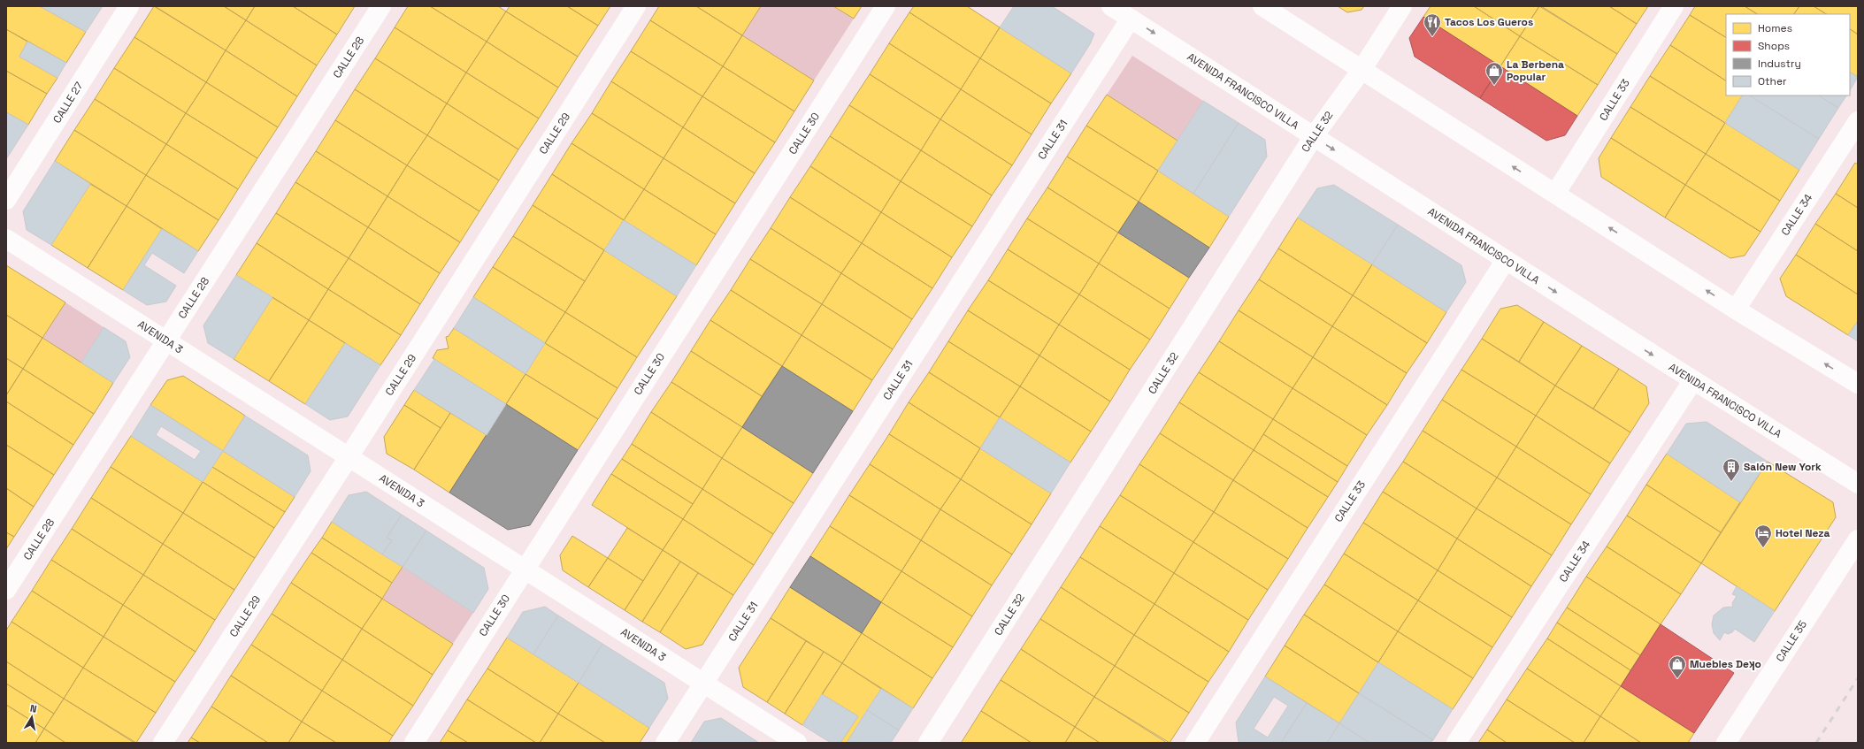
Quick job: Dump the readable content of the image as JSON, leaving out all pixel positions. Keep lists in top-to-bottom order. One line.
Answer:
{"streets":{"street":["CALLE 28","AVENIDA FRANCISCO VILLA","CALLE 33","CALLE 27","CALLE 32","CALLE 29","CALLE 30","CALLE 31","CALLE 34","AVENIDA 3","CALLE 35"]},"crossings":[["CALLE 28","AVENIDA 3"],["AVENIDA FRANCISCO VILLA","CALLE 33"],["AVENIDA FRANCISCO VILLA","CALLE 32"],["AVENIDA FRANCISCO VILLA","CALLE 31"],["AVENIDA FRANCISCO VILLA","CALLE 34"],["CALLE 29","AVENIDA 3"],["CALLE 30","AVENIDA 3"],["CALLE 31","AVENIDA 3"]],"places":{"restaurant":["Tacos Los Gueros"],"shop":["La Berbena Popular","Muebles Deʞo"],"building":["Salón New York"],"hotel":["Hotel Neza"]},"legend":["Homes","Shops","Industry","Other"],"north":"top"}
